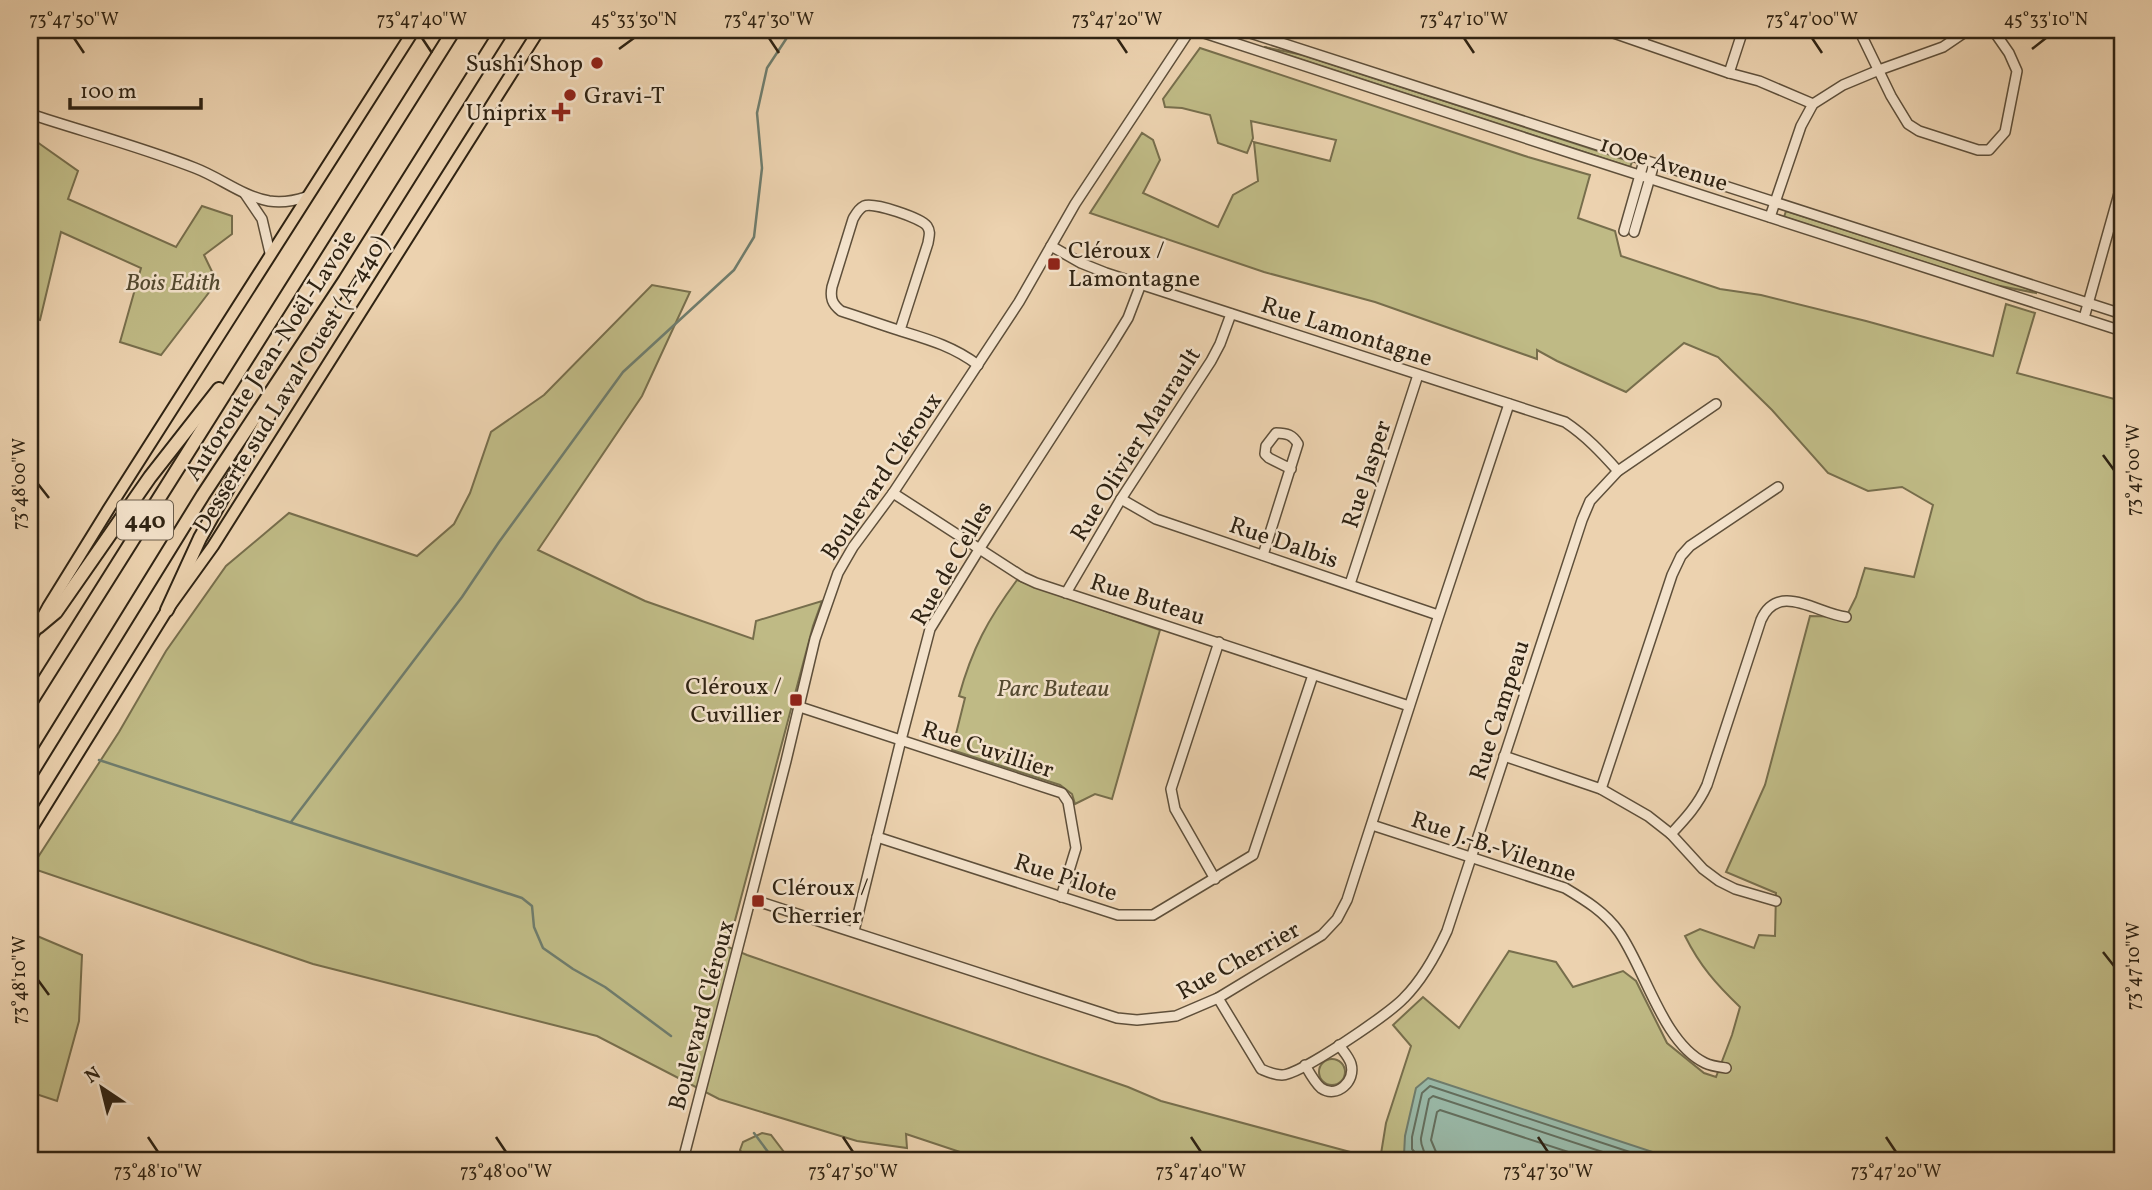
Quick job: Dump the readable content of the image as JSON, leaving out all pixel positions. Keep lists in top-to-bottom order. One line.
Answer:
{"streets":{"highway":["Autoroute Jean-Noël-Lavoie","440"],"main road":["Desserte sud Laval Ouest (A-440)"],"street":["100e Avenue","Rue Lamontagne","Rue Olivier Maurault","Rue Jasper","Boulevard Cléroux","Rue Dalbis","Rue de Celles","Rue Buteau","Rue Campeau","Rue Cuvillier","Rue J.-B.-Vilenne","Rue Pilote","Rue Cherrier"]},"crossings":[["100e Avenue","Boulevard Cléroux"],["Rue Lamontagne","Rue Olivier Maurault"],["Rue Lamontagne","Rue Jasper"],["Rue Lamontagne","Boulevard Cléroux"],["Rue Lamontagne","Rue de Celles"],["Rue Lamontagne","Rue Campeau"],["Rue Lamontagne","Rue Cherrier"],["Rue Olivier Maurault","Rue Dalbis"],["Rue Olivier Maurault","Rue Buteau"],["Rue Jasper","Rue Dalbis"],["Boulevard Cléroux","Rue Buteau"],["Boulevard Cléroux","Rue Cuvillier"],["Boulevard Cléroux","Rue Cherrier"],["Rue Dalbis","Rue Cherrier"],["Rue de Celles","Rue Buteau"],["Rue de Celles","Rue Cuvillier"],["Rue de Celles","Rue Pilote"],["Rue de Celles","Rue Cherrier"],["Rue Buteau","Rue Pilote"],["Rue Buteau","Rue Cherrier"],["Rue Campeau","Rue J.-B.-Vilenne"],["Rue Campeau","Rue Cherrier"],["Rue Cuvillier","Rue Pilote"],["Rue J.-B.-Vilenne","Rue Cherrier"]],"parks":["Bois Edith","Parc Buteau"],"places":{"other":["Sushi Shop","Gravi-T"],"health":["Uniprix"],"transit":["Cléroux / Lamontagne","Cléroux / Cuvillier","Cléroux / Cherrier"]},"scale_bar":"100 m","north":"top left","coordinates":["73°47'50\"W","73°47'40\"W","45°33'30\"N","73°47'30\"W","73°47'20\"W","73°47'10\"W","73°47'00\"W","45°33'10\"N","73°48'00\"W","73°48'10\"W"]}
